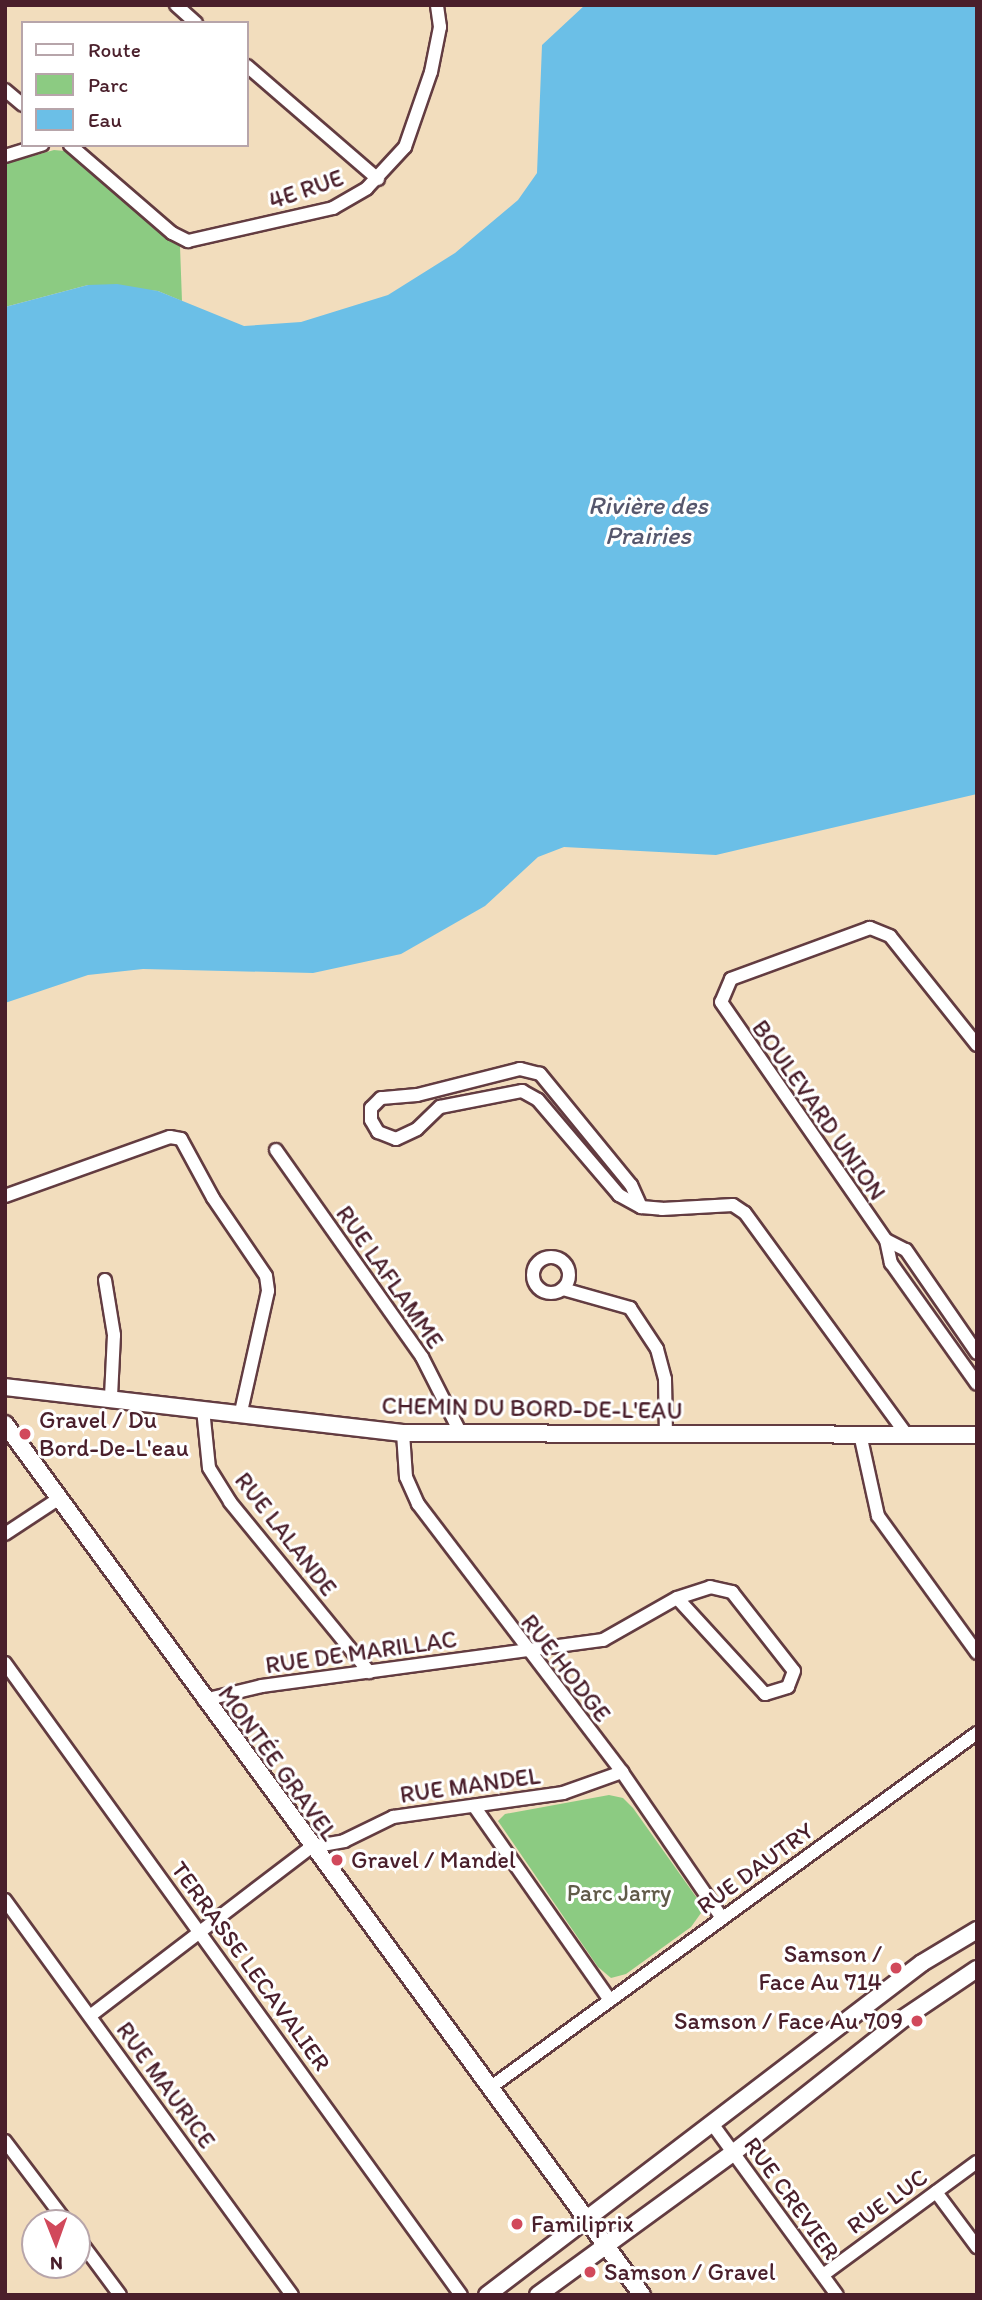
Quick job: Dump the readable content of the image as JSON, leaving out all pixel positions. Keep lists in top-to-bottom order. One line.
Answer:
{"streets":{"street":["4E RUE","BOULEVARD UNION","RUE LAFLAMME","CHEMIN DU BORD-DE-L'EAU","RUE LALANDE","RUE DE MARILLAC","RUE HODGE","MONTÉE GRAVEL","RUE MANDEL","RUE DAUTRY","TERRASSE LECAVALIER","RUE MAURICE","RUE CREVIER","RUE LUC"]},"crossings":[["RUE LAFLAMME","CHEMIN DU BORD-DE-L'EAU"],["CHEMIN DU BORD-DE-L'EAU","RUE LALANDE"],["CHEMIN DU BORD-DE-L'EAU","RUE HODGE"],["RUE LALANDE","RUE DE MARILLAC"],["RUE DE MARILLAC","RUE HODGE"],["RUE DE MARILLAC","MONTÉE GRAVEL"],["RUE HODGE","RUE MANDEL"],["RUE HODGE","RUE DAUTRY"],["MONTÉE GRAVEL","RUE MANDEL"],["MONTÉE GRAVEL","RUE DAUTRY"],["RUE MANDEL","TERRASSE LECAVALIER"],["RUE MANDEL","RUE MAURICE"],["RUE CREVIER","RUE LUC"]],"water":["Rivière des Prairies"],"parks":["Parc Jarry"],"places":["Gravel / Du Bord-De-L'eau","Gravel / Mandel","Samson / Face Au 714","Samson / Face Au 709","Familiprix","Samson / Gravel"],"legend":["Route","Parc","Eau"],"north":"bottom"}
